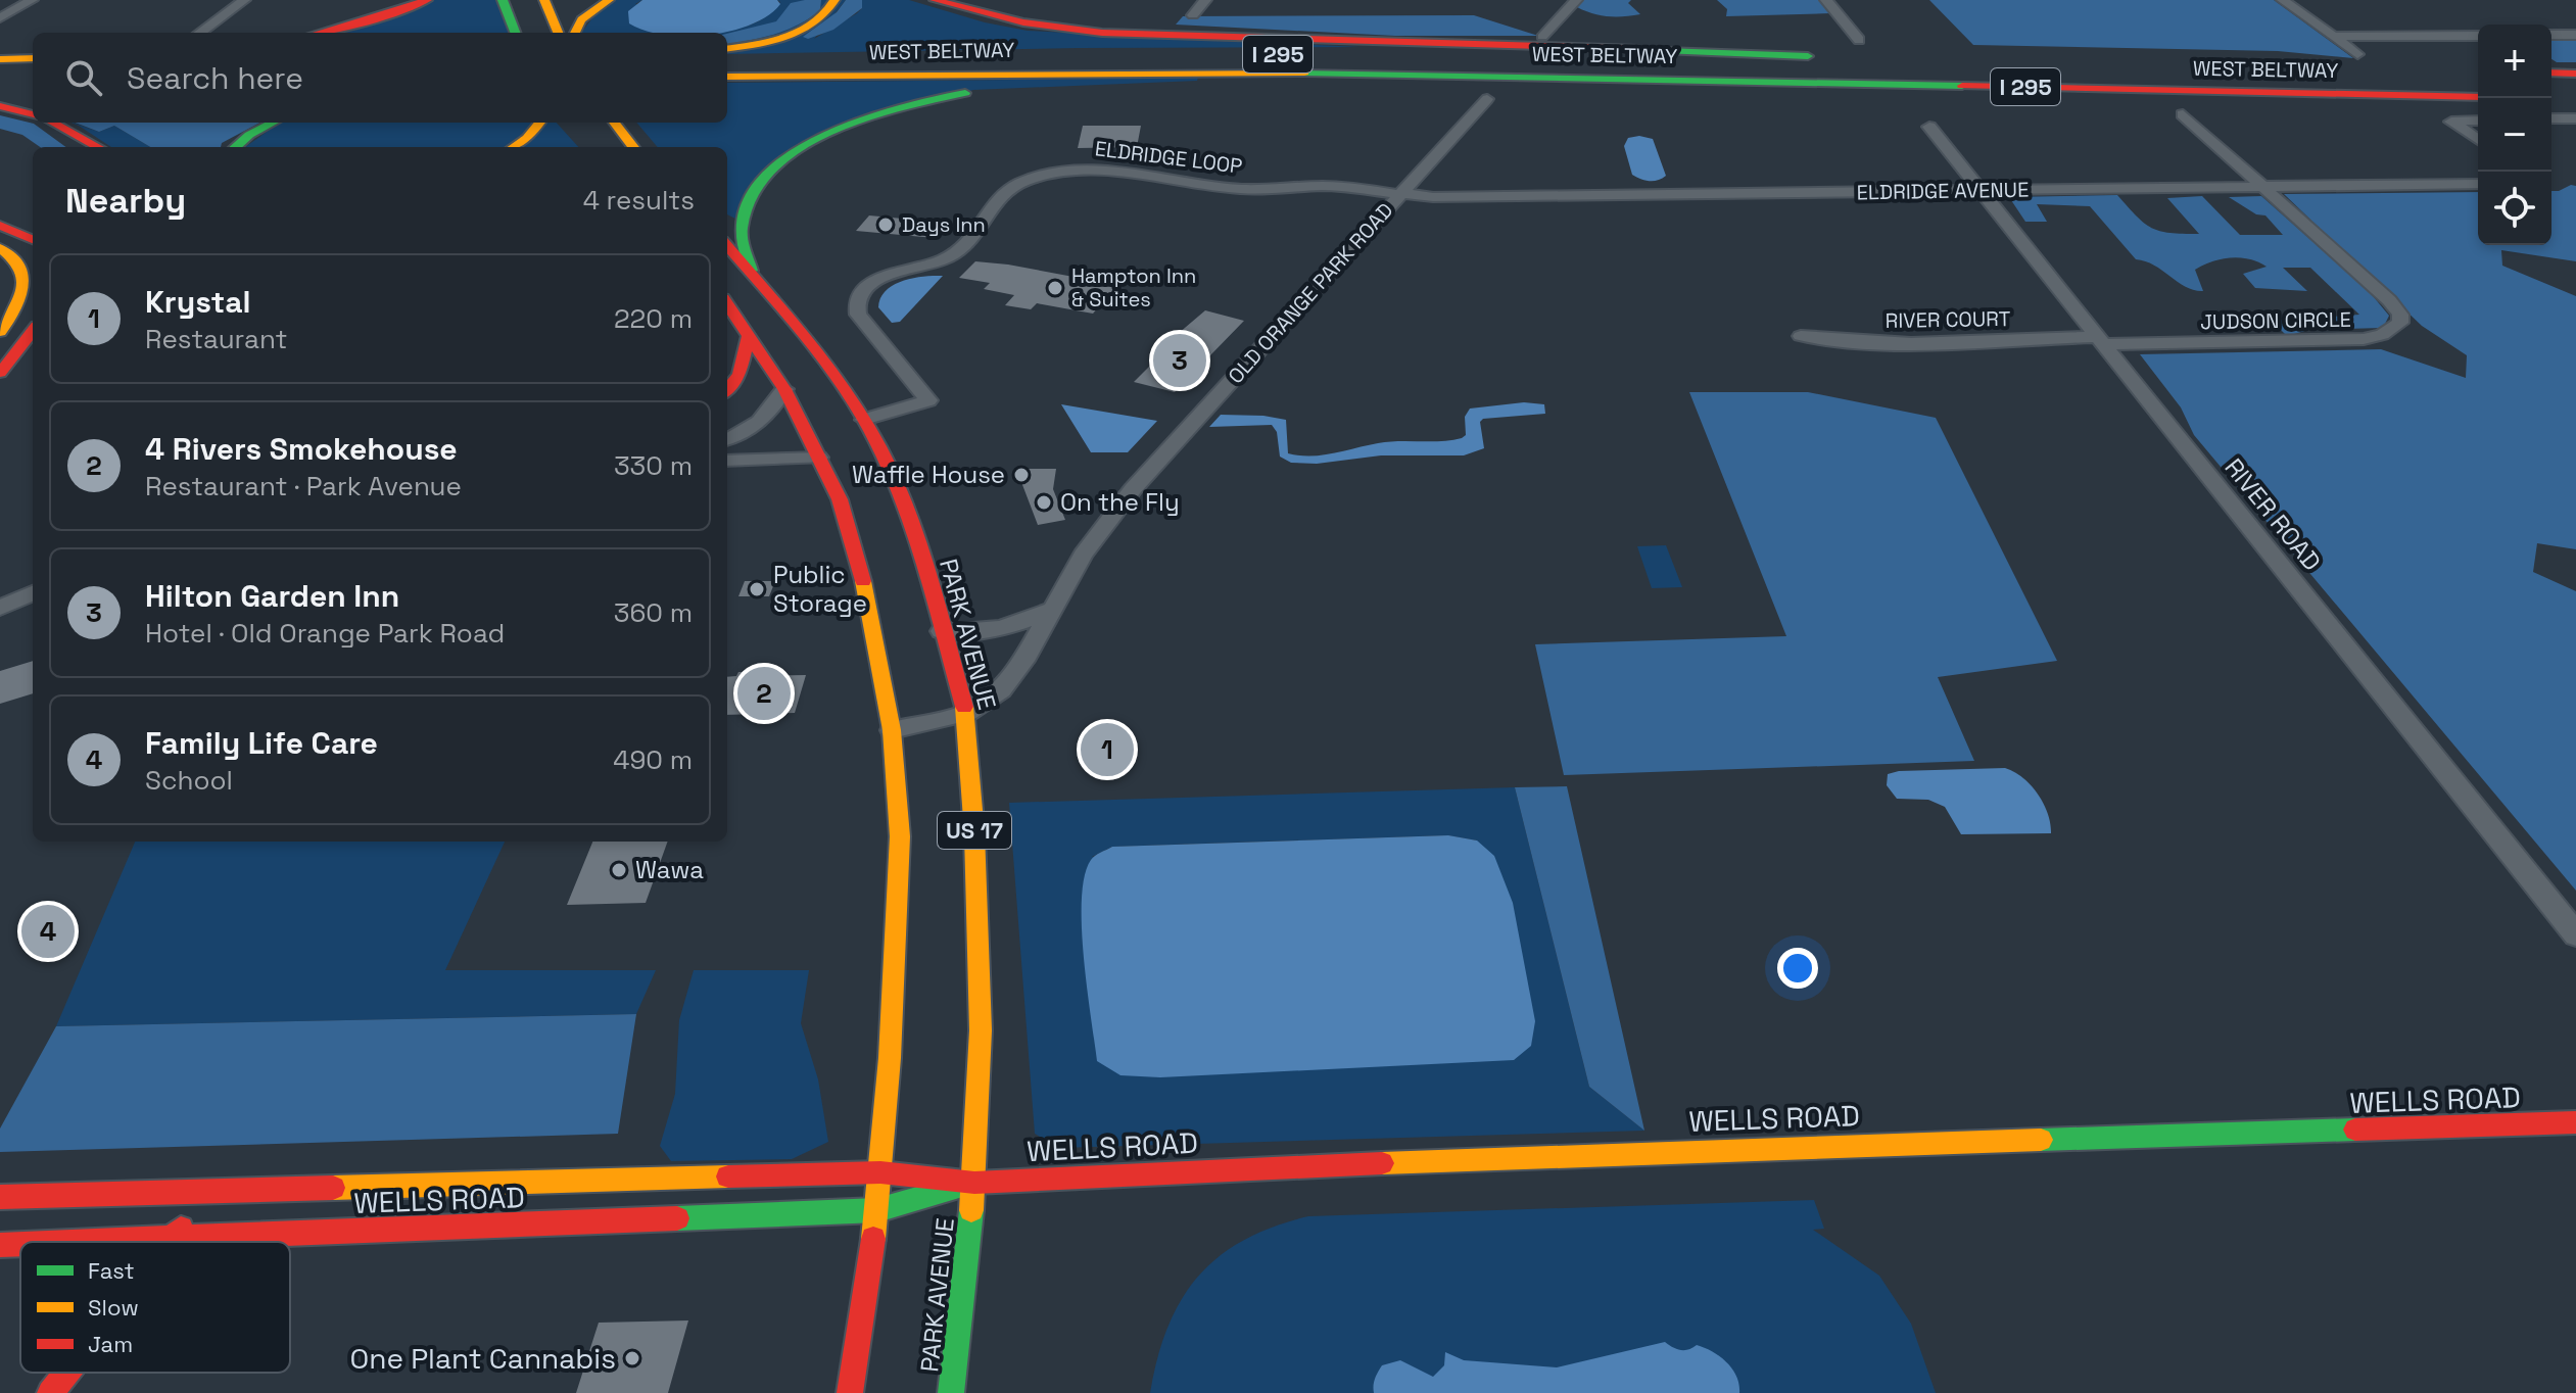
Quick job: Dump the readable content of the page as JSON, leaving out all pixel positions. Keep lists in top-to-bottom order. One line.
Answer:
{"streets":{"main road":["WEST BELTWAY","I 295","PARK AVENUE","US 17","WELLS ROAD"],"street":["ELDRIDGE LOOP","ELDRIDGE AVENUE","OLD ORANGE PARK ROAD","RIVER COURT","JUDSON CIRCLE","RIVER ROAD"]},"crossings":[["ELDRIDGE LOOP","ELDRIDGE AVENUE"],["ELDRIDGE LOOP","OLD ORANGE PARK ROAD"],["ELDRIDGE LOOP","PARK AVENUE"],["ELDRIDGE AVENUE","OLD ORANGE PARK ROAD"],["ELDRIDGE AVENUE","JUDSON CIRCLE"],["ELDRIDGE AVENUE","RIVER ROAD"],["OLD ORANGE PARK ROAD","PARK AVENUE"],["RIVER COURT","JUDSON CIRCLE"],["RIVER COURT","RIVER ROAD"],["JUDSON CIRCLE","RIVER ROAD"],["PARK AVENUE","WELLS ROAD"]],"places":["Days Inn","Hampton Inn & Suites","Waffle House","On the Fly","Public Storage","Wawa","One Plant Cannabis"],"legend":["Fast","Slow","Jam"],"page":{"map_buttons":["+","−"],"search":"Search here","heading":["Nearby","4 results"],"list":[{"mark":"1","name":"Krystal","note":"Restaurant","value":"220 m"},{"mark":"2","name":"4 Rivers Smokehouse","note":"Restaurant · Park Avenue","value":"330 m"},{"mark":"3","name":"Hilton Garden Inn","note":"Hotel · Old Orange Park Road","value":"360 m"},{"mark":"4","name":"Family Life Care","note":"School","value":"490 m"}],"pins":["3","2","1","4"]}}
